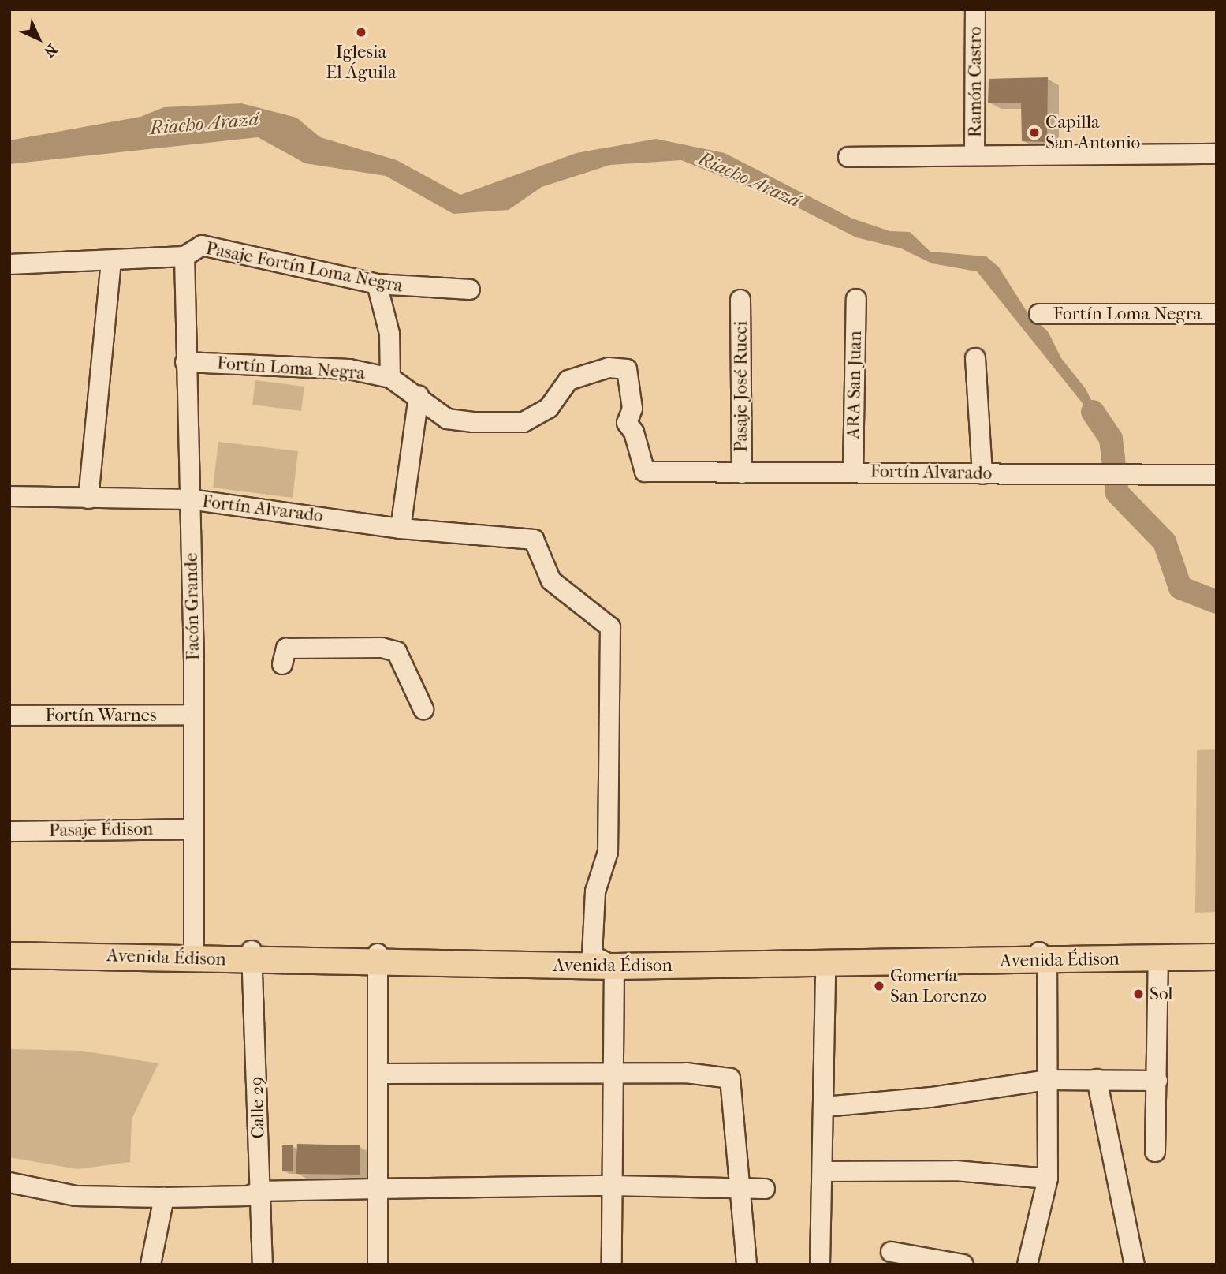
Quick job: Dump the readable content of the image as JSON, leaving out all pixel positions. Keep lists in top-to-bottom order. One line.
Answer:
{"streets":{"main road":["Avenida Édison"],"street":["Ramón Castro","Pasaje Fortín Loma Negra","Fortín Loma Negra","ARA San Juan","Pasaje José Rucci","Fortín Alvarado","Facón Grande","Fortín Warnes","Pasaje Édison","Calle 29"]},"crossings":[["Pasaje Fortín Loma Negra","Facón Grande"],["Fortín Loma Negra","Fortín Alvarado"],["Fortín Loma Negra","Facón Grande"],["ARA San Juan","Fortín Alvarado"],["Pasaje José Rucci","Fortín Alvarado"],["Fortín Alvarado","Facón Grande"],["Fortín Alvarado","Avenida Édison"],["Facón Grande","Fortín Warnes"],["Facón Grande","Pasaje Édison"],["Facón Grande","Avenida Édison"],["Avenida Édison","Calle 29"]],"water":["Riacho Arazá"],"places":["Iglesia El Águila","Capilla San Antonio","Gomería San Lorenzo","Sol"],"north":"bottom right"}
